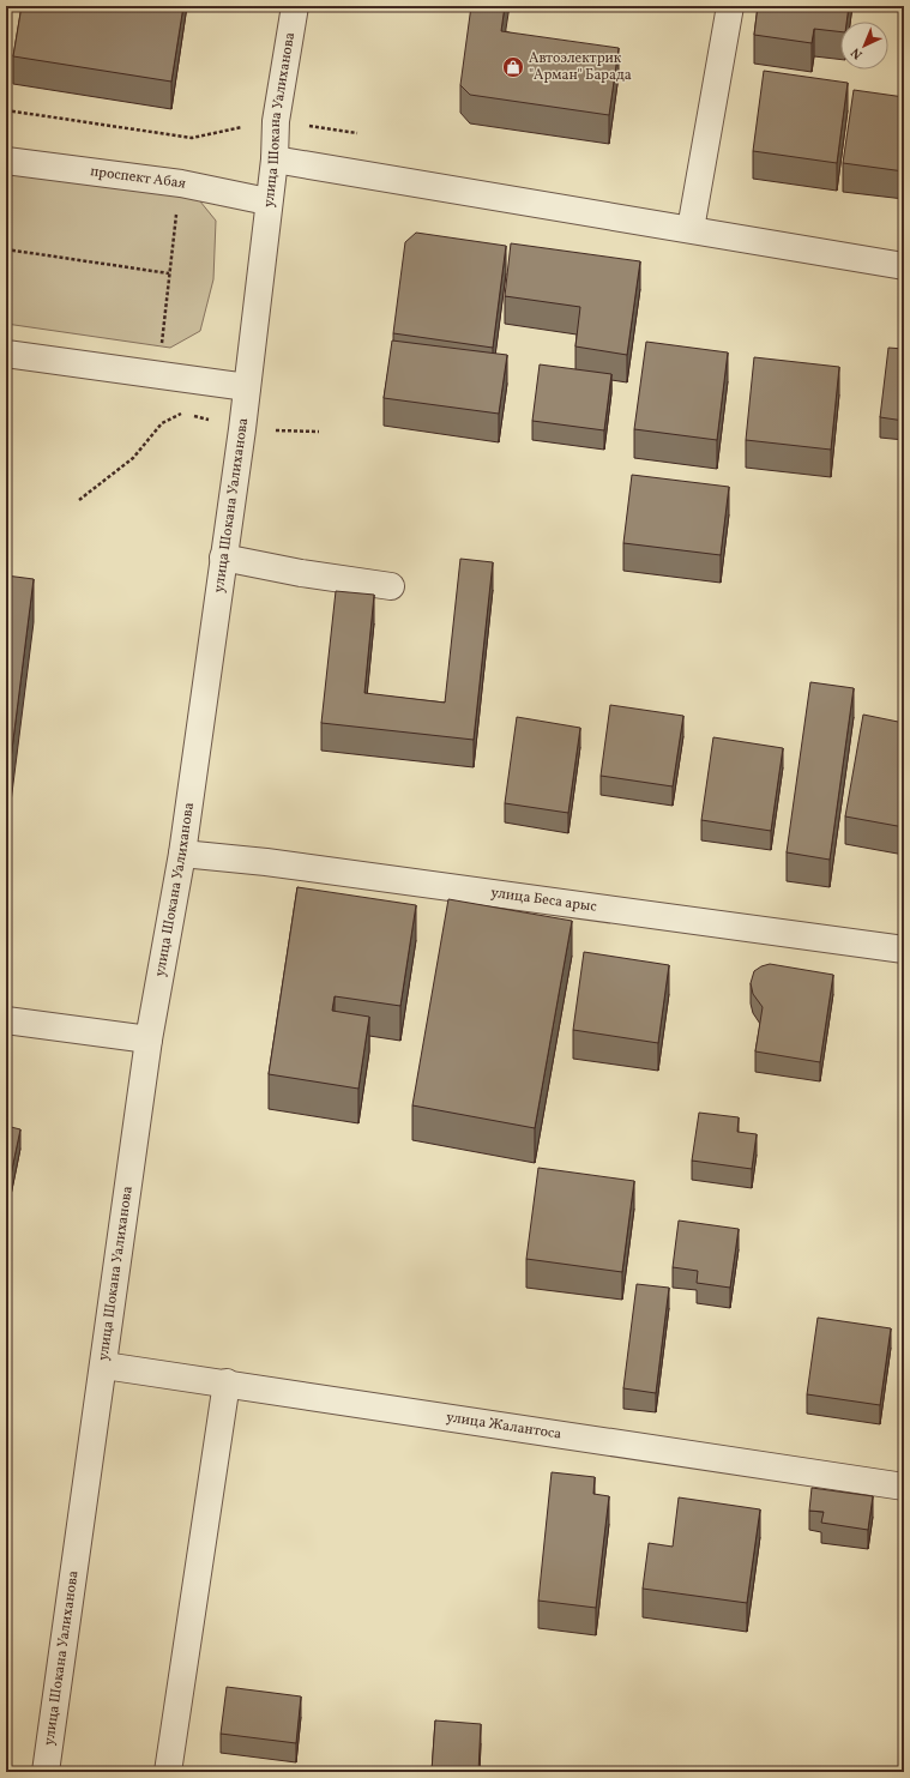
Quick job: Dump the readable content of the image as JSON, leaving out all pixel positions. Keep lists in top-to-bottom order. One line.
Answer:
{"streets":{"street":["улица Шокана Уалиханова","проспект Абая","улица Беса арыс","улица Жалантоса"]},"crossings":[["улица Шокана Уалиханова","проспект Абая"],["улица Шокана Уалиханова","улица Беса арыс"],["улица Шокана Уалиханова","улица Жалантоса"]],"places":{"shop":["Автоэлектрик \"Арман\" Барада"]},"north":"bottom left"}
